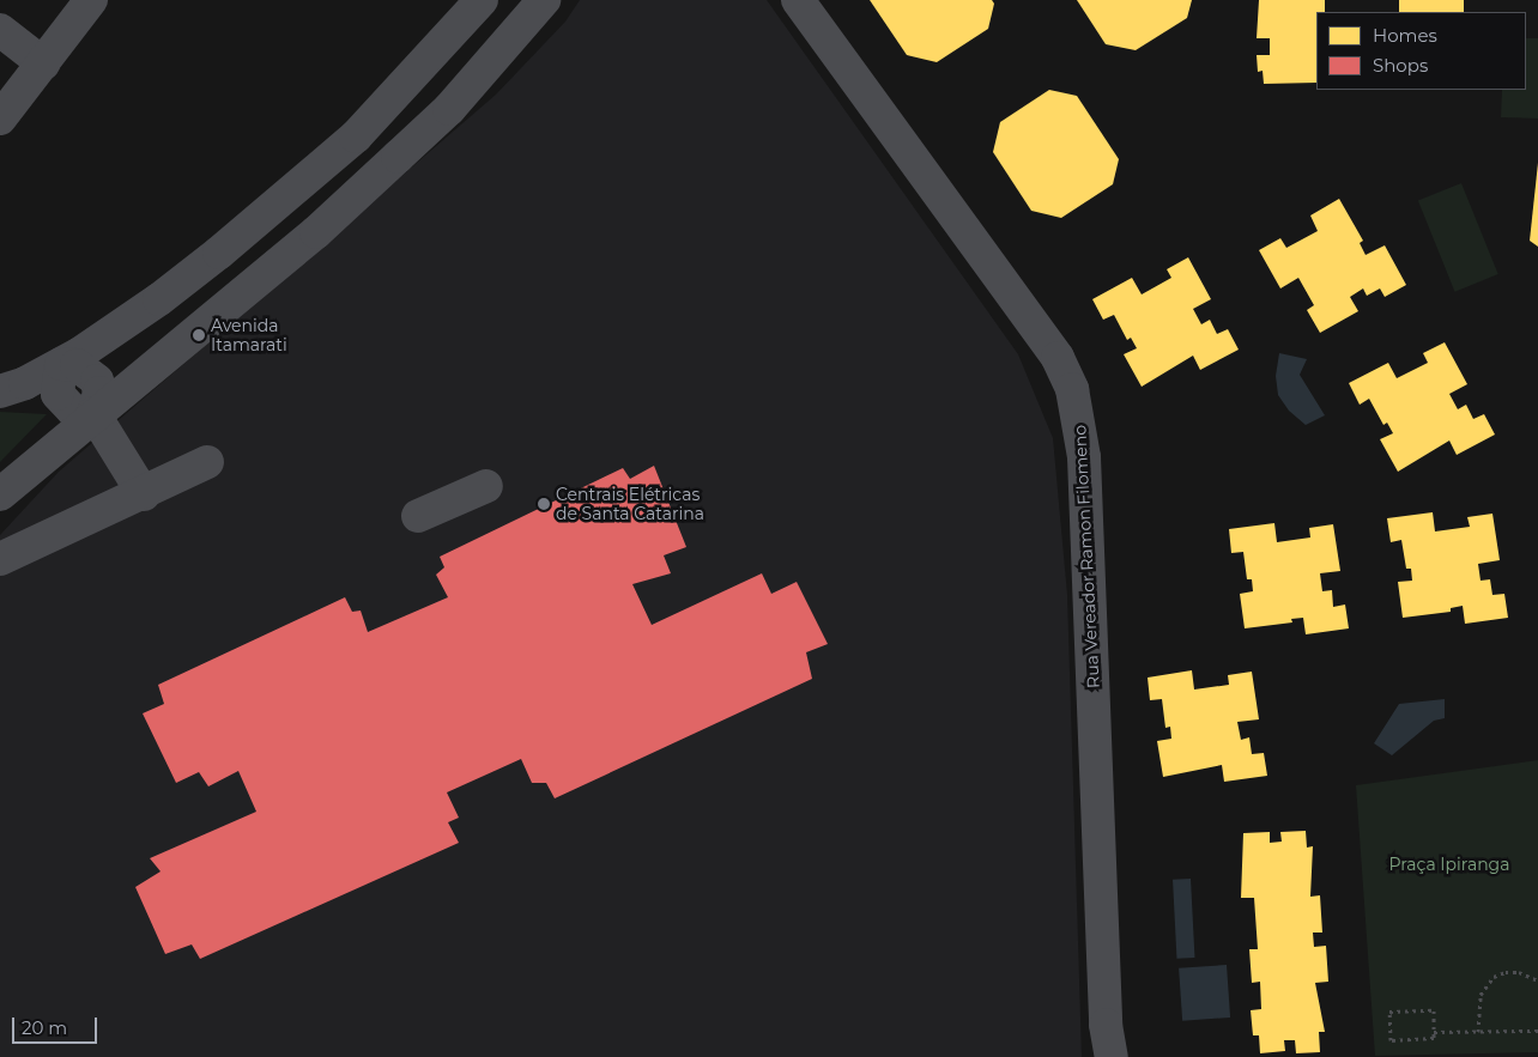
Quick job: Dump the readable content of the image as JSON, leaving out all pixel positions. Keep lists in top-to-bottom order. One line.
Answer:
{"streets":{"street":["Rua Vereador Ramon Filomeno"]},"parks":["Praça Ipiranga"],"places":["Avenida Itamarati","Centrais Elétricas de Santa Catarina"],"legend":["Homes","Shops"],"scale_bar":"20 m"}
